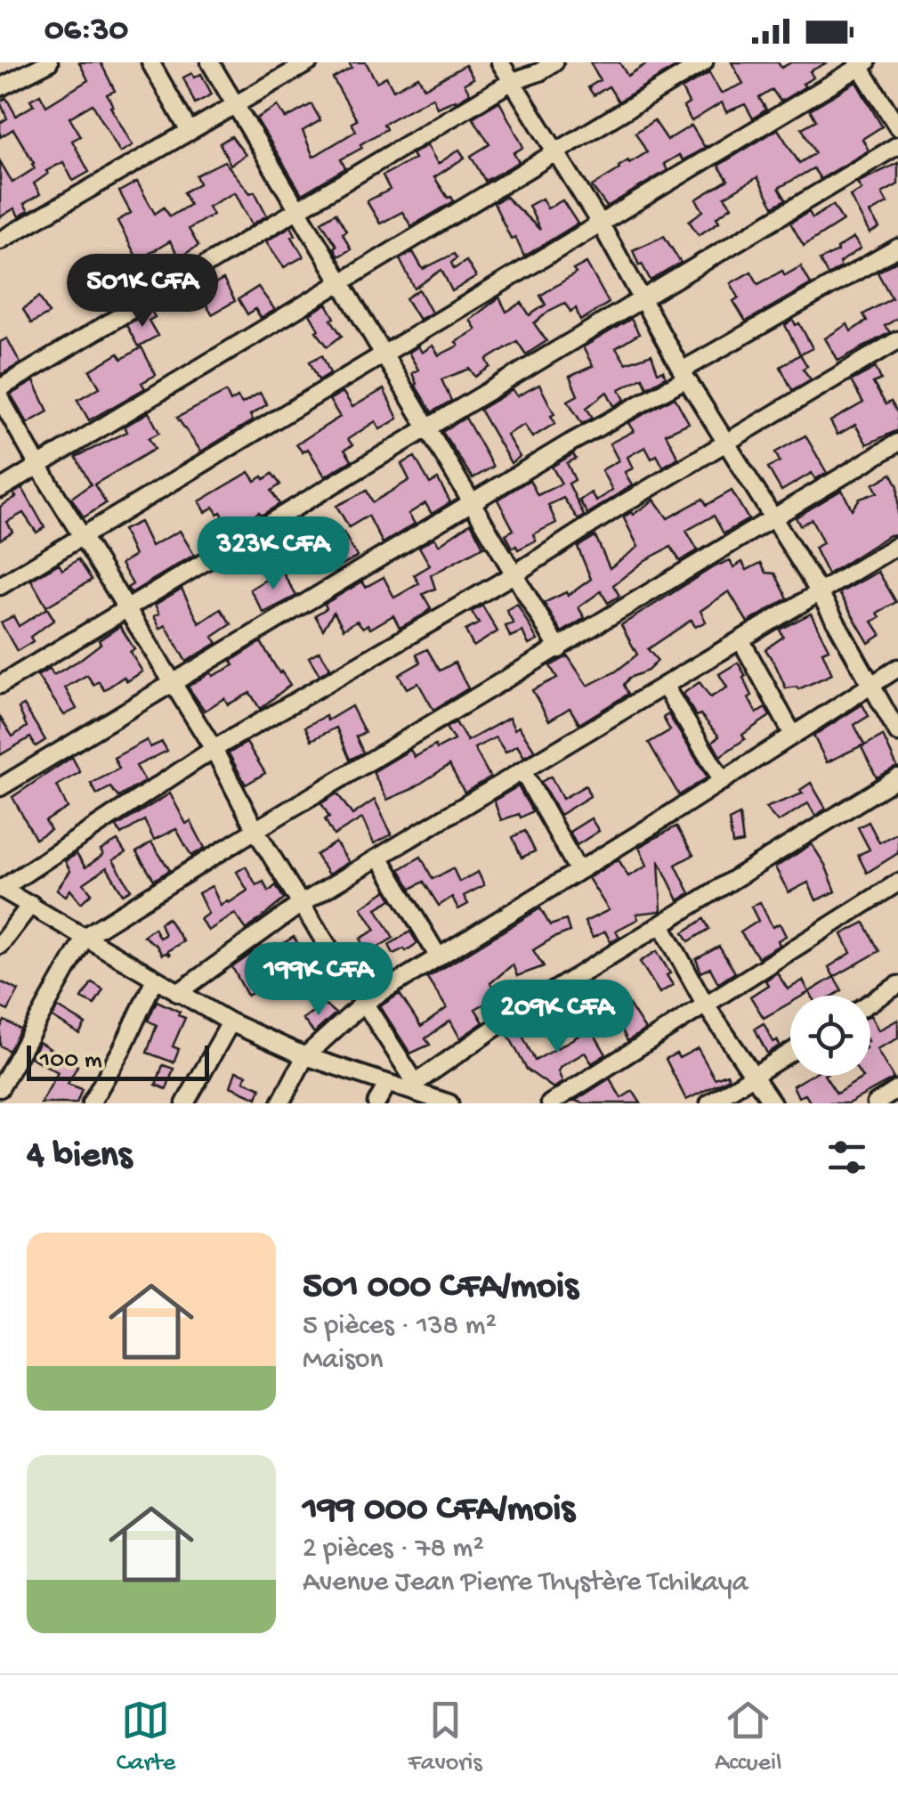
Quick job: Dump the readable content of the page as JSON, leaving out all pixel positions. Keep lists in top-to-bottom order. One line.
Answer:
{"scale_bar":"100 m","page":{"status":"06:30","price":["501K CFA","323K CFA","199K CFA","209K CFA"],"scale":"100 m","heading":"4 biens","list":[{"name":"501 000 CFA/mois","note":"5 pièces · 138 m² · Maison"},{"name":"199 000 CFA/mois","note":"2 pièces · 78 m² · Avenue Jean Pierre Thystère Tchikaya"}],"tabs":["Carte","Favoris","Accueil"]}}
